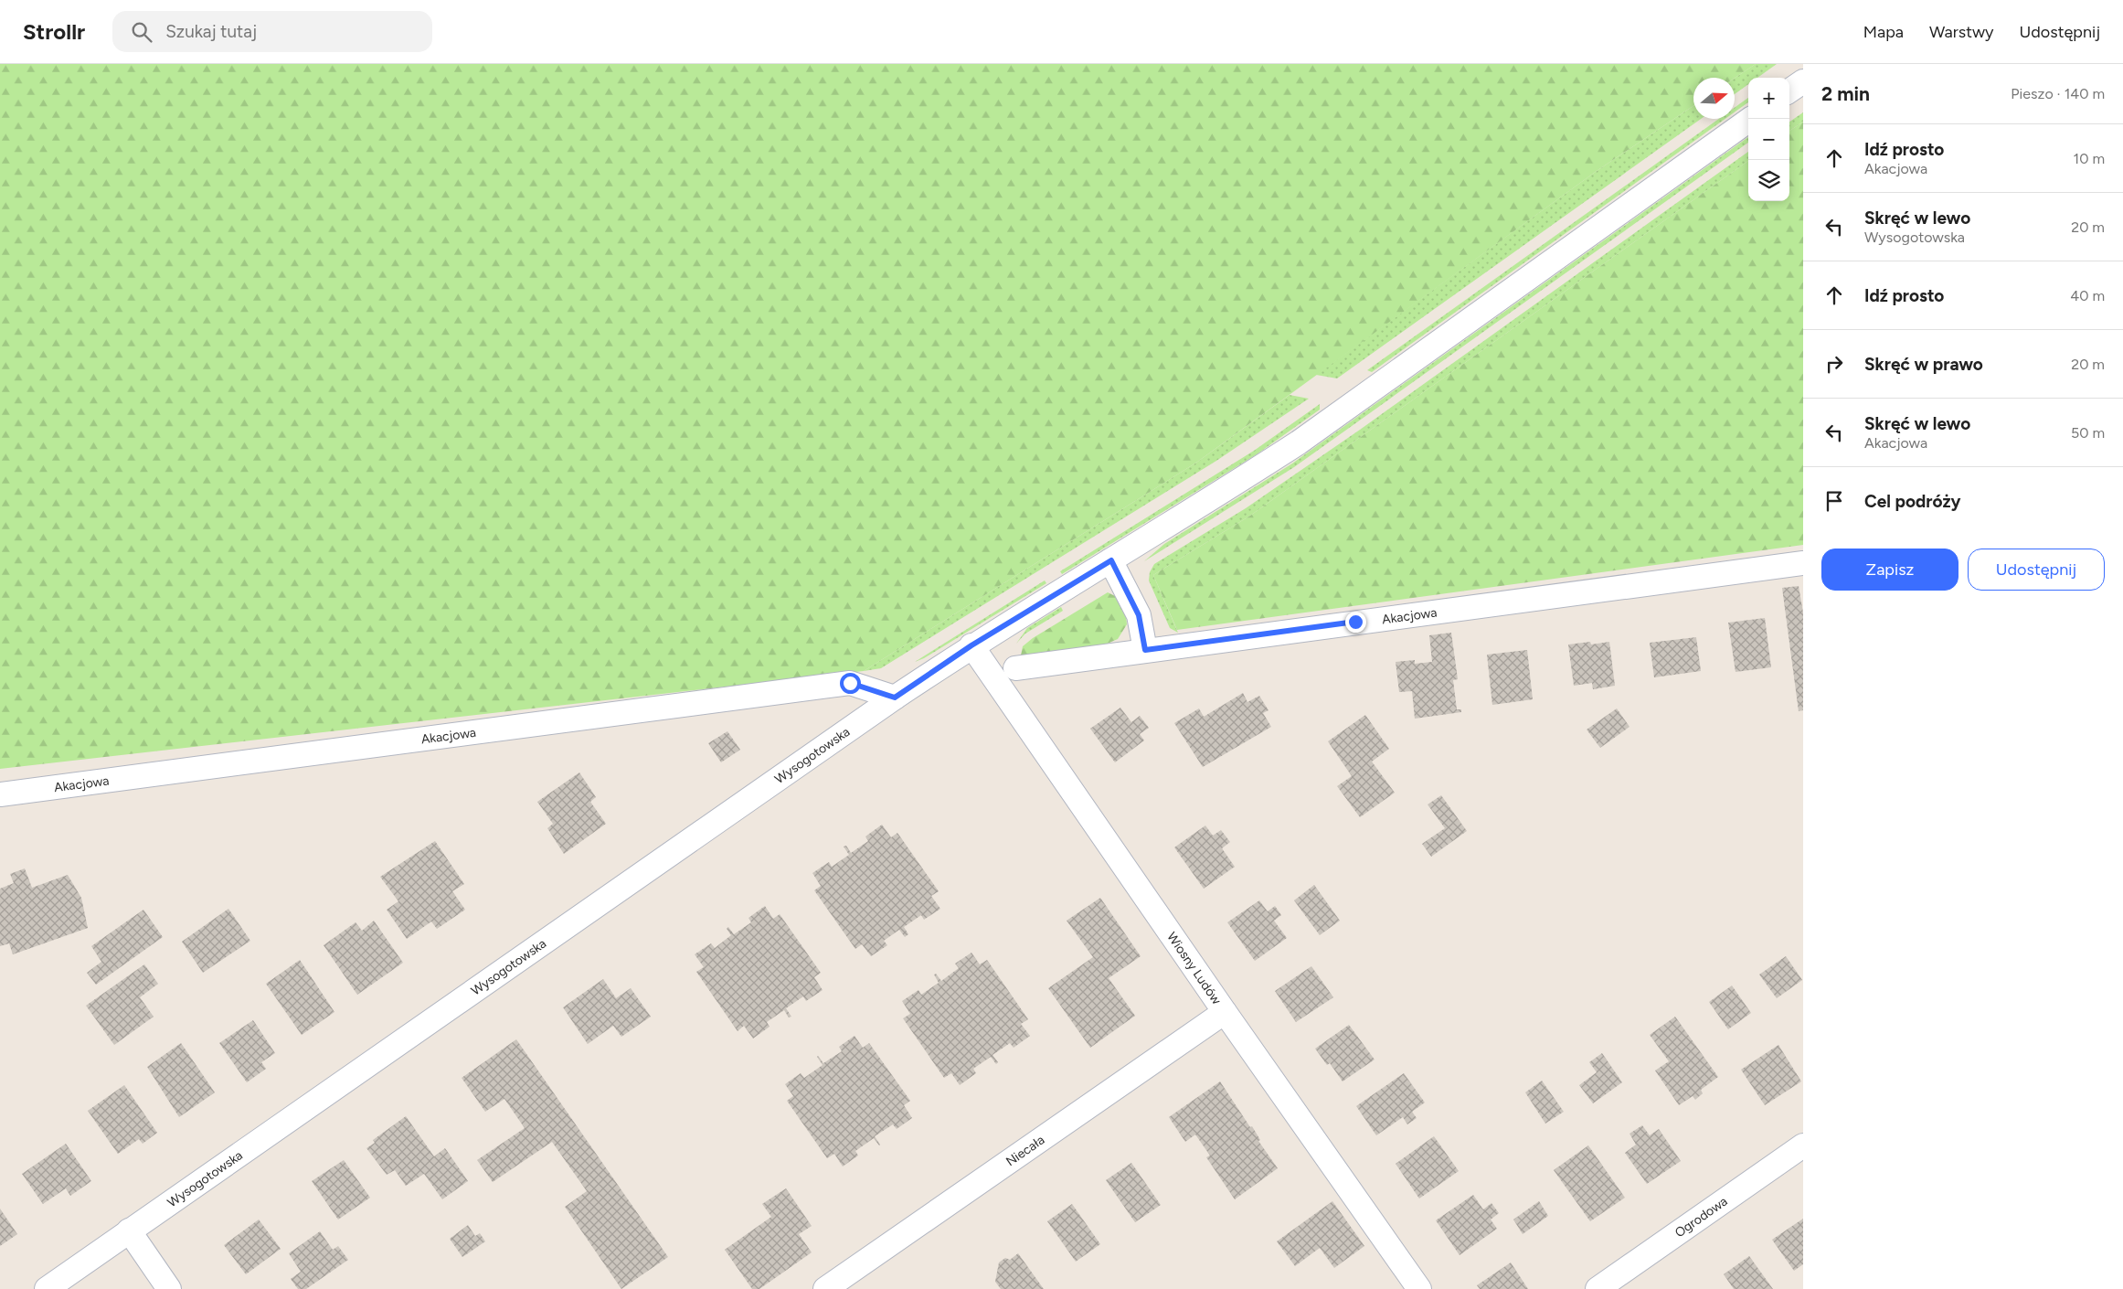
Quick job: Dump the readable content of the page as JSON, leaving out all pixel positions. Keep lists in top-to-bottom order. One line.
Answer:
{"streets":{"street":["Akacjowa","Wysogotowska","Wiosny Ludów","Niecała","Ogrodowa"]},"crossings":[["Akacjowa","Wysogotowska"],["Wysogotowska","Wiosny Ludów"],["Wiosny Ludów","Niecała"]],"north":"right","page":{"header":"Strollr","search":"Szukaj tutaj","nav":["Mapa","Warstwy","Udostępnij"],"heading":["2 min","Pieszo · 140 m"],"map_buttons":["+","−"],"list":[["Idź prosto","Akacjowa","10 m"],["Skręć w lewo","Wysogotowska","20 m"],["Idź prosto","40 m"],["Skręć w prawo","20 m"],["Skręć w lewo","Akacjowa","50 m"],"Cel podróży"],"buttons":["Zapisz","Udostępnij"]}}
